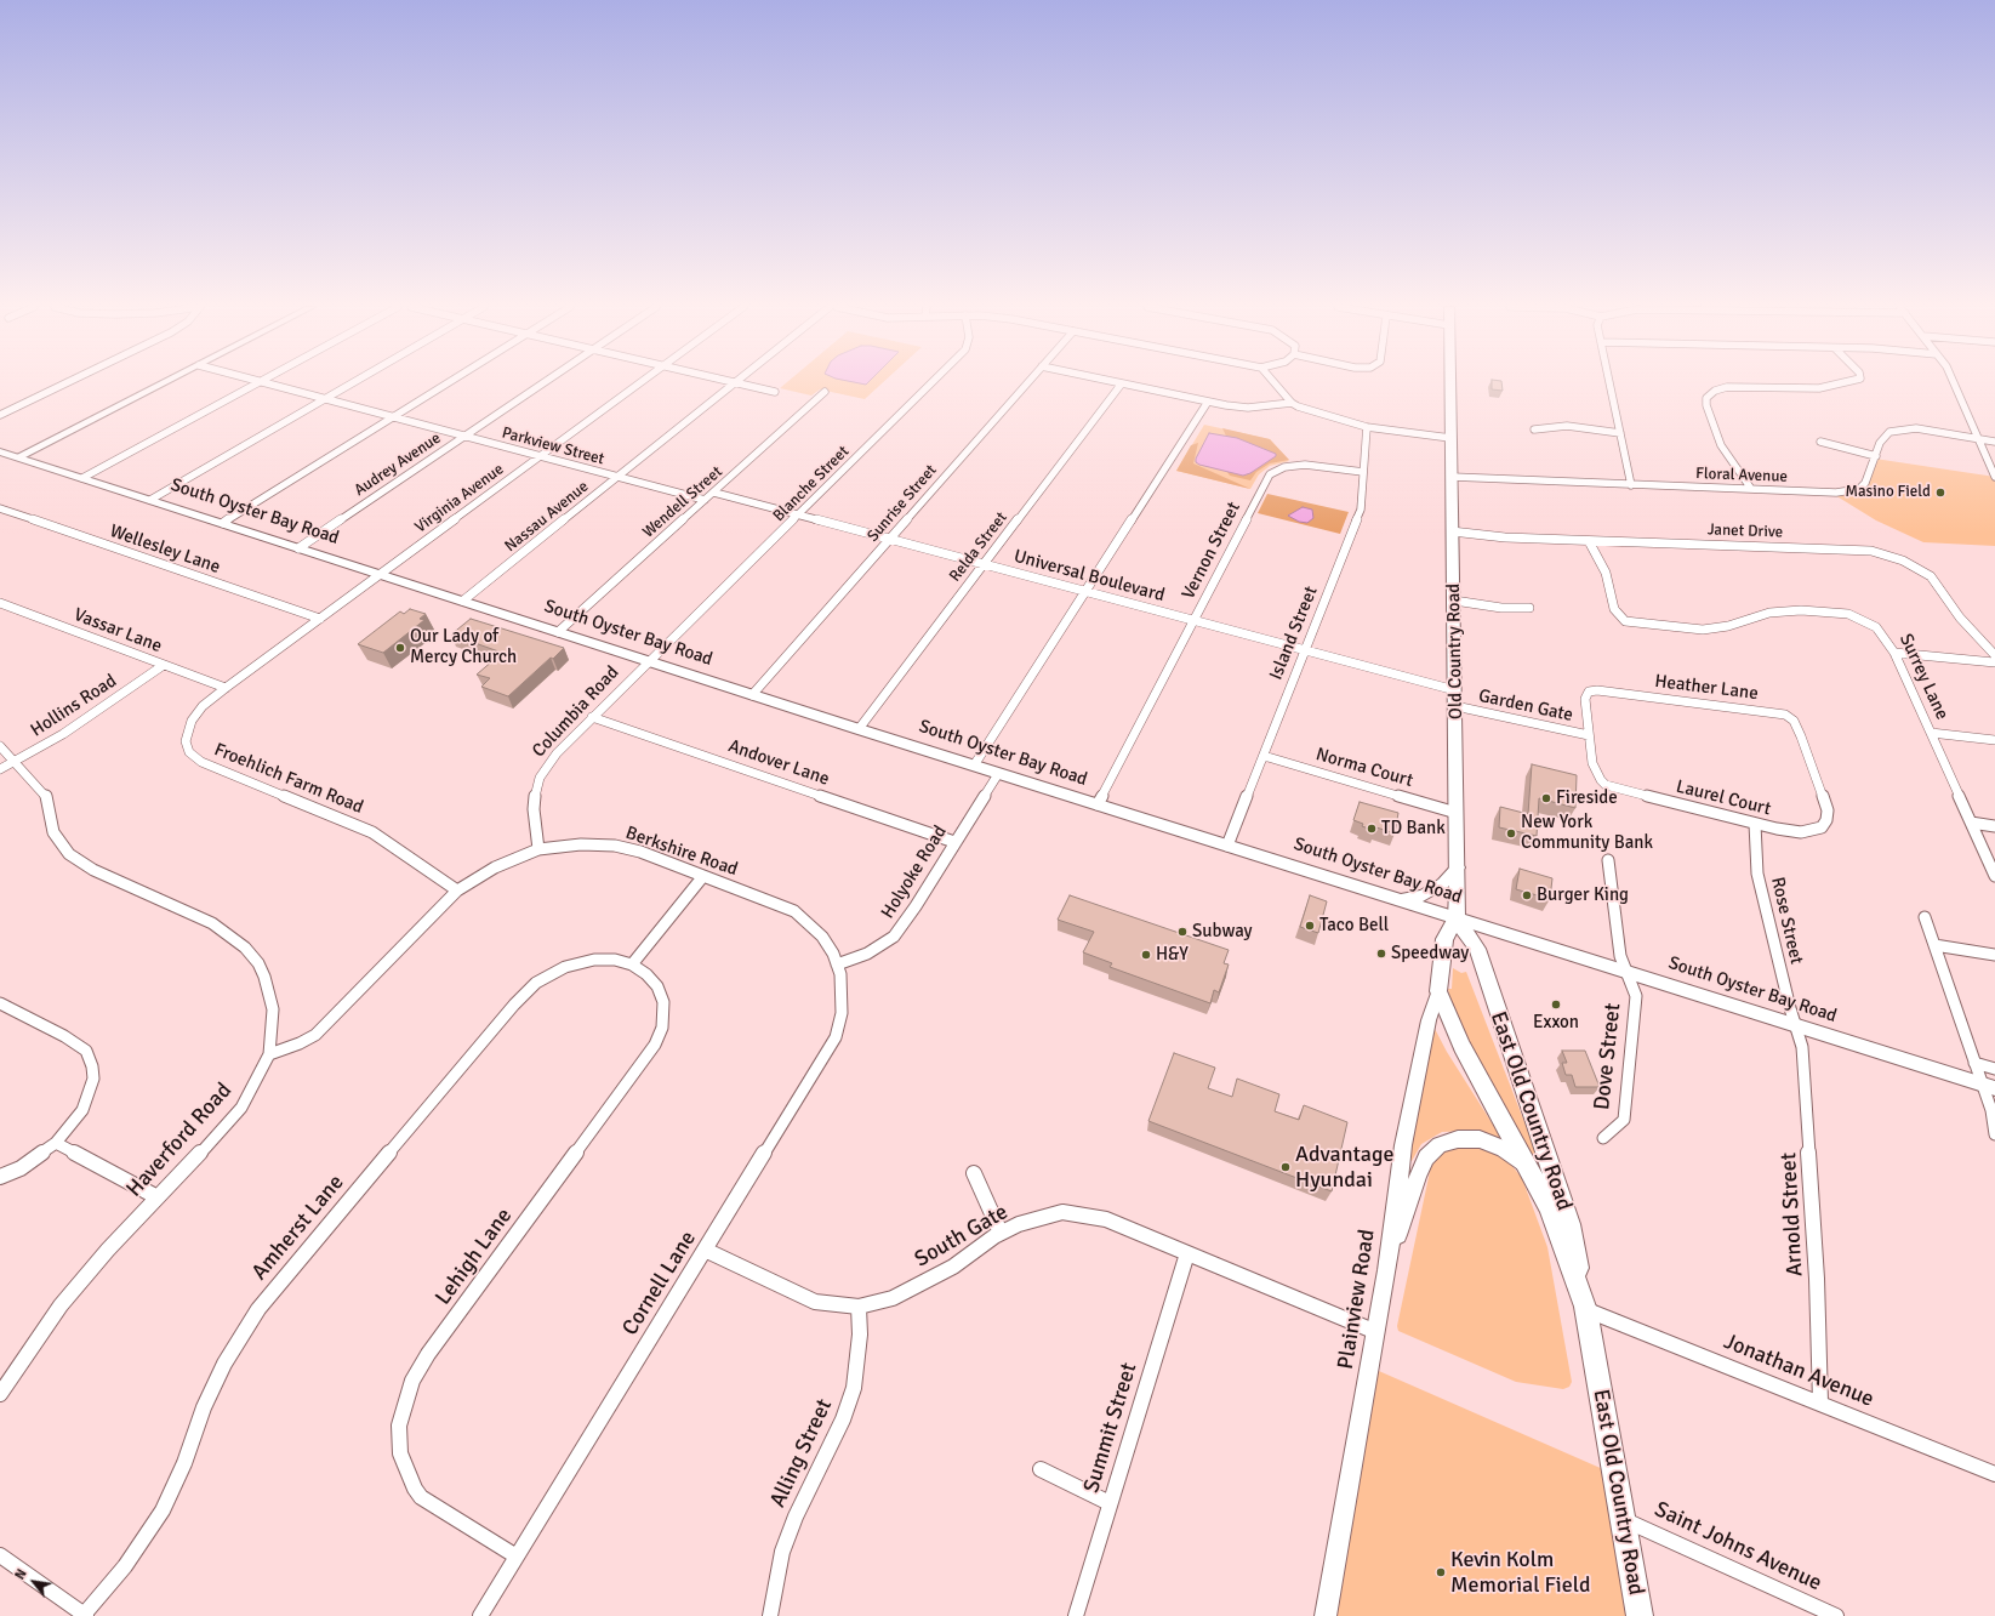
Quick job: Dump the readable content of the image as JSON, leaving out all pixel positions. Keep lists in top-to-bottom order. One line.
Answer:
{"streets":{"main road":["South Oyster Bay Road","Old Country Road","East Old Country Road","Plainview Road"],"street":["Parkview Street","Audrey Avenue","Floral Avenue","Blanche Street","Virginia Avenue","Wendell Street","Sunrise Street","Nassau Avenue","Janet Drive","Relda Street","Wellesley Lane","Vernon Street","Universal Boulevard","Vassar Lane","Island Street","Surrey Lane","Heather Lane","Hollins Road","Garden Gate","Columbia Road","Andover Lane","Norma Court","Froehlich Farm Road","Laurel Court","Berkshire Road","Holyoke Road","Rose Street","Dove Street","Haverford Road","Arnold Street","Amherst Lane","South Gate","Lehigh Lane","Cornell Lane","Jonathan Avenue","Summit Street","Alling Street","Saint Johns Avenue"]},"crossings":[["Parkview Street","Audrey Avenue"],["Parkview Street","Virginia Avenue"],["Parkview Street","Wendell Street"],["Parkview Street","Nassau Avenue"],["Audrey Avenue","South Oyster Bay Road"],["Floral Avenue","Old Country Road"],["Blanche Street","South Oyster Bay Road"],["Blanche Street","Universal Boulevard"],["Blanche Street","Columbia Road"],["Virginia Avenue","South Oyster Bay Road"],["Virginia Avenue","Froehlich Farm Road"],["Wendell Street","South Oyster Bay Road"],["Wendell Street","Universal Boulevard"],["Sunrise Street","South Oyster Bay Road"],["Sunrise Street","Universal Boulevard"],["South Oyster Bay Road","Nassau Avenue"],["South Oyster Bay Road","Relda Street"],["South Oyster Bay Road","Vernon Street"],["South Oyster Bay Road","Island Street"],["South Oyster Bay Road","Old Country Road"],["South Oyster Bay Road","Columbia Road"],["South Oyster Bay Road","Froehlich Farm Road"],["South Oyster Bay Road","Holyoke Road"],["South Oyster Bay Road","Rose Street"],["South Oyster Bay Road","Dove Street"],["South Oyster Bay Road","East Old Country Road"],["South Oyster Bay Road","Arnold Street"],["Janet Drive","Old Country Road"],["Janet Drive","Surrey Lane"],["Relda Street","Universal Boulevard"],["Wellesley Lane","Froehlich Farm Road"],["Vernon Street","Universal Boulevard"],["Vernon Street","Island Street"],["Universal Boulevard","Island Street"],["Universal Boulevard","Old Country Road"],["Vassar Lane","Hollins Road"],["Vassar Lane","Froehlich Farm Road"],["Island Street","Norma Court"],["Old Country Road","Garden Gate"],["Old Country Road","Norma Court"],["Old Country Road","East Old Country Road"],["Old Country Road","Plainview Road"],["Heather Lane","Garden Gate"],["Heather Lane","Laurel Court"],["Hollins Road","Haverford Road"],["Garden Gate","Laurel Court"],["Columbia Road","Andover Lane"],["Columbia Road","Berkshire Road"],["Andover Lane","Holyoke Road"],["Froehlich Farm Road","Berkshire Road"],["Laurel Court","Rose Street"],["Berkshire Road","Holyoke Road"],["Berkshire Road","Haverford Road"],["Berkshire Road","Cornell Lane"],["Holyoke Road","Cornell Lane"],["Rose Street","Arnold Street"],["East Old Country Road","Plainview Road"],["East Old Country Road","Jonathan Avenue"],["East Old Country Road","Saint Johns Avenue"],["Arnold Street","Jonathan Avenue"],["Amherst Lane","Lehigh Lane"],["South Gate","Cornell Lane"],["South Gate","Plainview Road"],["South Gate","Summit Street"],["South Gate","Alling Street"],["Lehigh Lane","Cornell Lane"]],"places":["Masino Field","Our Lady of Mercy Church","Fireside","TD Bank","New York Community Bank","Burger King","Taco Bell","Subway","Speedway","H&Y","Exxon","Advantage Hyundai","Kevin Kolm Memorial Field"],"north":"top left"}
